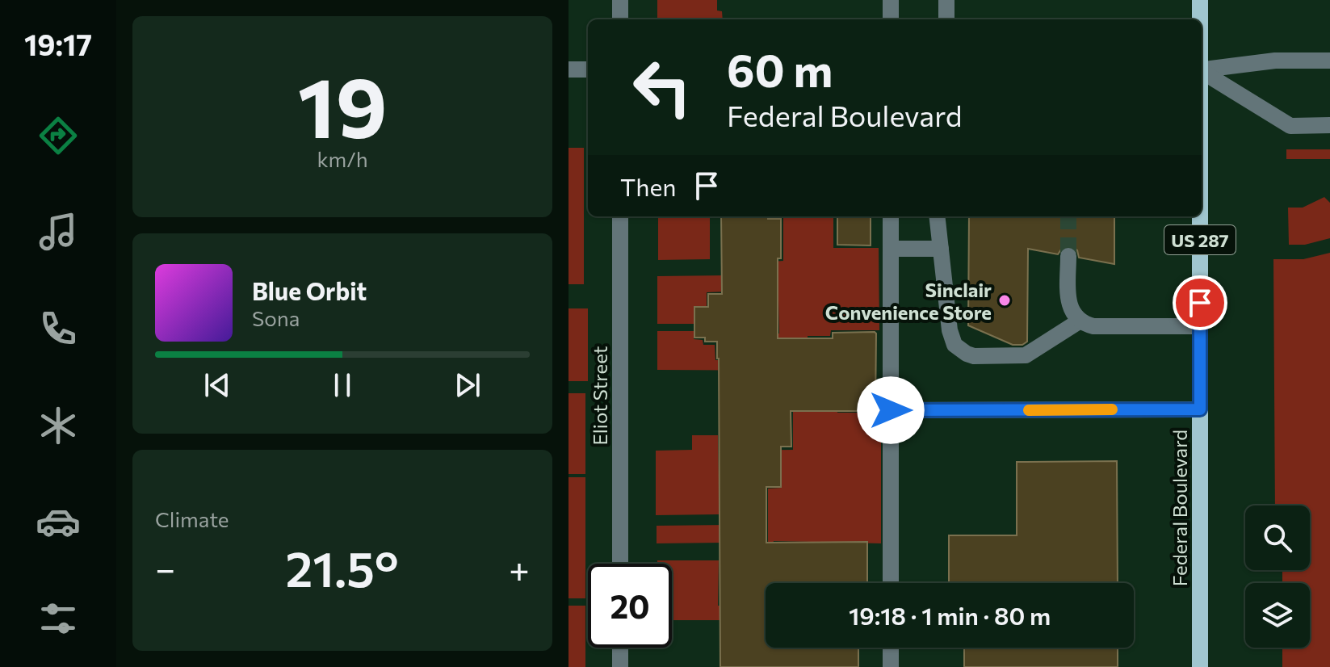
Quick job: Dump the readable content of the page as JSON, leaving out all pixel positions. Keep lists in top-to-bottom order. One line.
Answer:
{"streets":{"main road":["US 287","Federal Boulevard"],"street":["Eliot Street"]},"places":["Sinclair Convenience Store"],"page":{"tabs":"19:17","tile":[["19","km/h"],"Climate"],"turn":["60 m","Federal Boulevard"],"then":"Then","song":["Blue Orbit","Sona"],"heat":["−","21.5°","+"],"limit":"20","trip":"19:18 · 1 min · 80 m"}}
